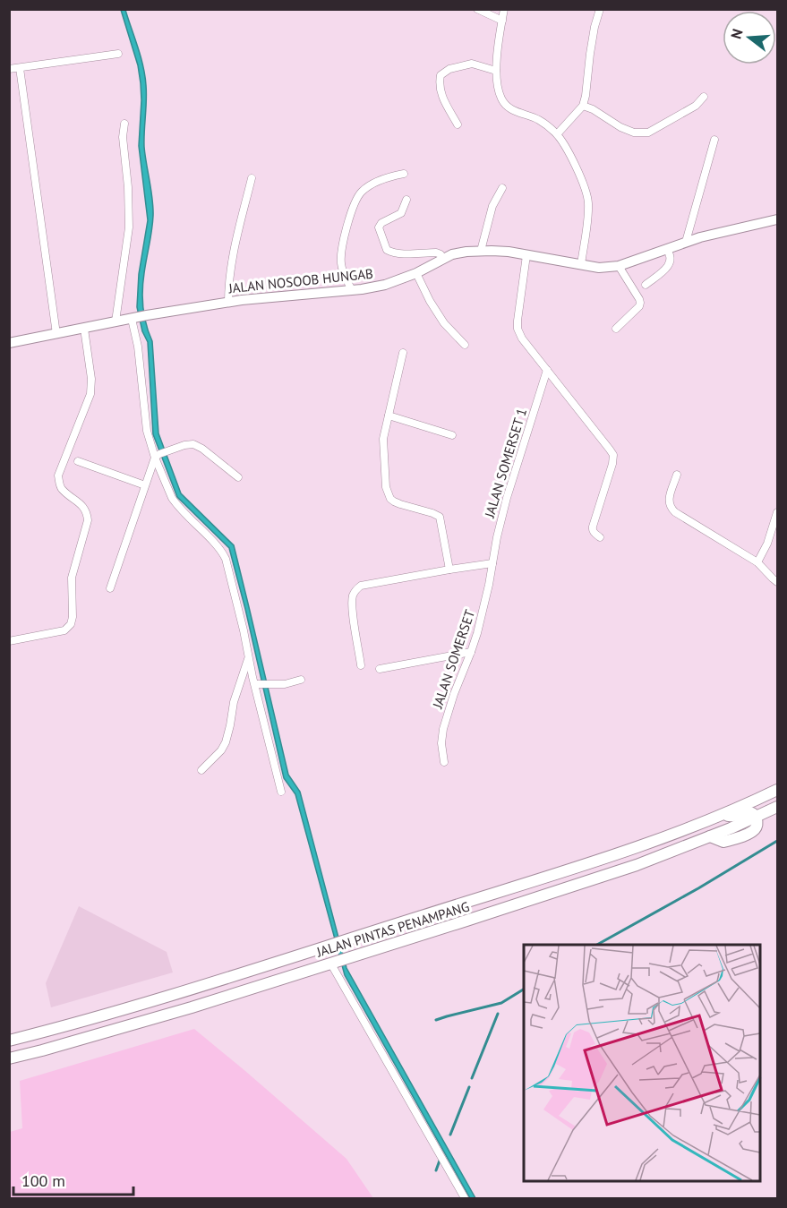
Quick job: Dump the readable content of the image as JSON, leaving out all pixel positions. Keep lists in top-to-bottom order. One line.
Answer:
{"streets":{"main road":["JALAN NOSOOB HUNGAB","JALAN PINTAS PENAMPANG"],"street":["JALAN SOMERSET 1","JALAN SOMERSET"]},"crossings":[["JALAN SOMERSET 1","JALAN SOMERSET"]],"scale_bar":"100 m","north":"left"}
